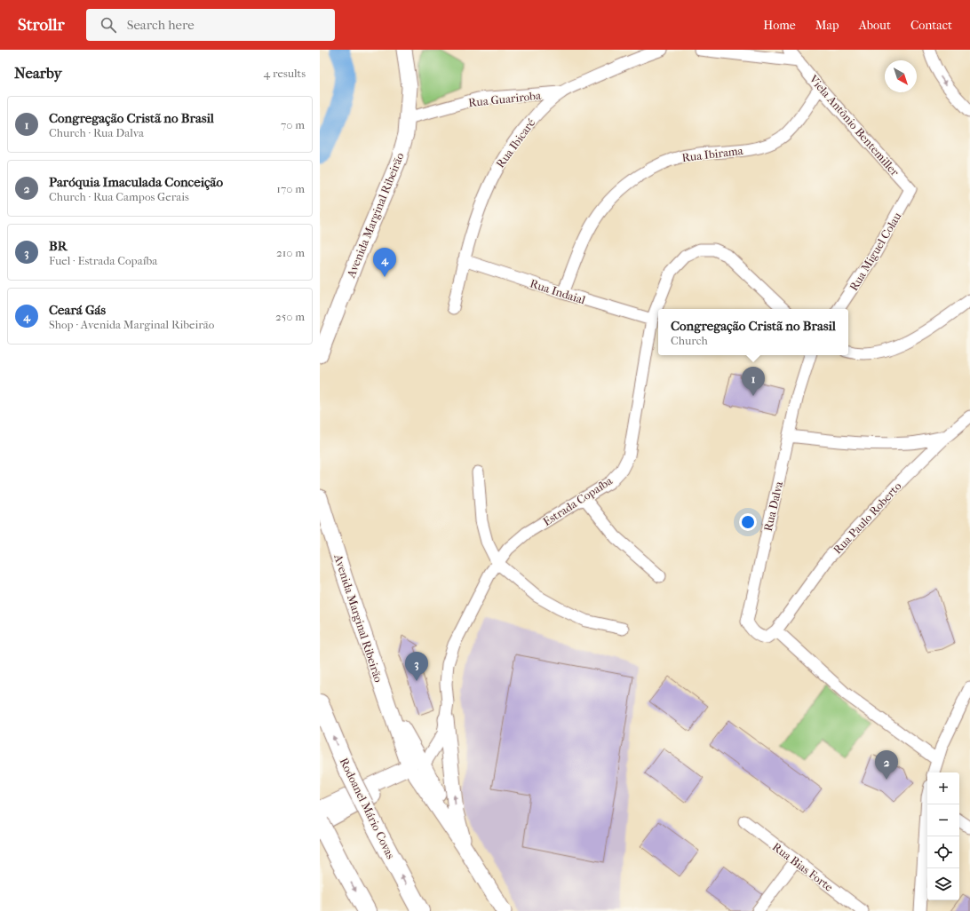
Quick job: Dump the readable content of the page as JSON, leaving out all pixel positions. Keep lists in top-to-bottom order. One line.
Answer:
{"streets":{"highway":["Rodoanel Mário Covas"],"main road":["Avenida Marginal Ribeirão"],"street":["Rua Guariroba","Viela Antônio Bentemiller","Rua Ibicaré","Rua Ibirama","Rua Miguel Colau","Rua Indaial","Estrada Copaíba","Rua Dalva","Rua Paulo Roberto","Rua Bias Forte"]},"crossings":[["Rua Guariroba","Rua Ibicaré"],["Rua Guariroba","Avenida Marginal Ribeirão"],["Viela Antônio Bentemiller","Rua Ibirama"],["Viela Antônio Bentemiller","Rua Miguel Colau"],["Rua Ibicaré","Rua Indaial"],["Rua Ibirama","Rua Indaial"],["Avenida Marginal Ribeirão","Estrada Copaíba"],["Rua Indaial","Estrada Copaíba"],["Rua Dalva","Rua Paulo Roberto"]],"north":"bottom right","page":{"header":"Strollr","search":"Search here","nav":["Home","Map","About","Contact"],"heading":["Nearby","4 results"],"list":[{"mark":"1","name":"Congregação Cristã no Brasil","note":"Church · Rua Dalva","value":"70 m"},{"mark":"2","name":"Paróquia Imaculada Conceição","note":"Church · Rua Campos Gerais","value":"170 m"},{"mark":"3","name":"BR","note":"Fuel · Estrada Copaíba","value":"210 m"},{"mark":"4","name":"Ceará Gás","note":"Shop · Avenida Marginal Ribeirão","value":"250 m"}],"pins":["4","1","3","2"],"popup":["Congregação Cristã no Brasil","Church"],"map_buttons":["+","−"]}}
